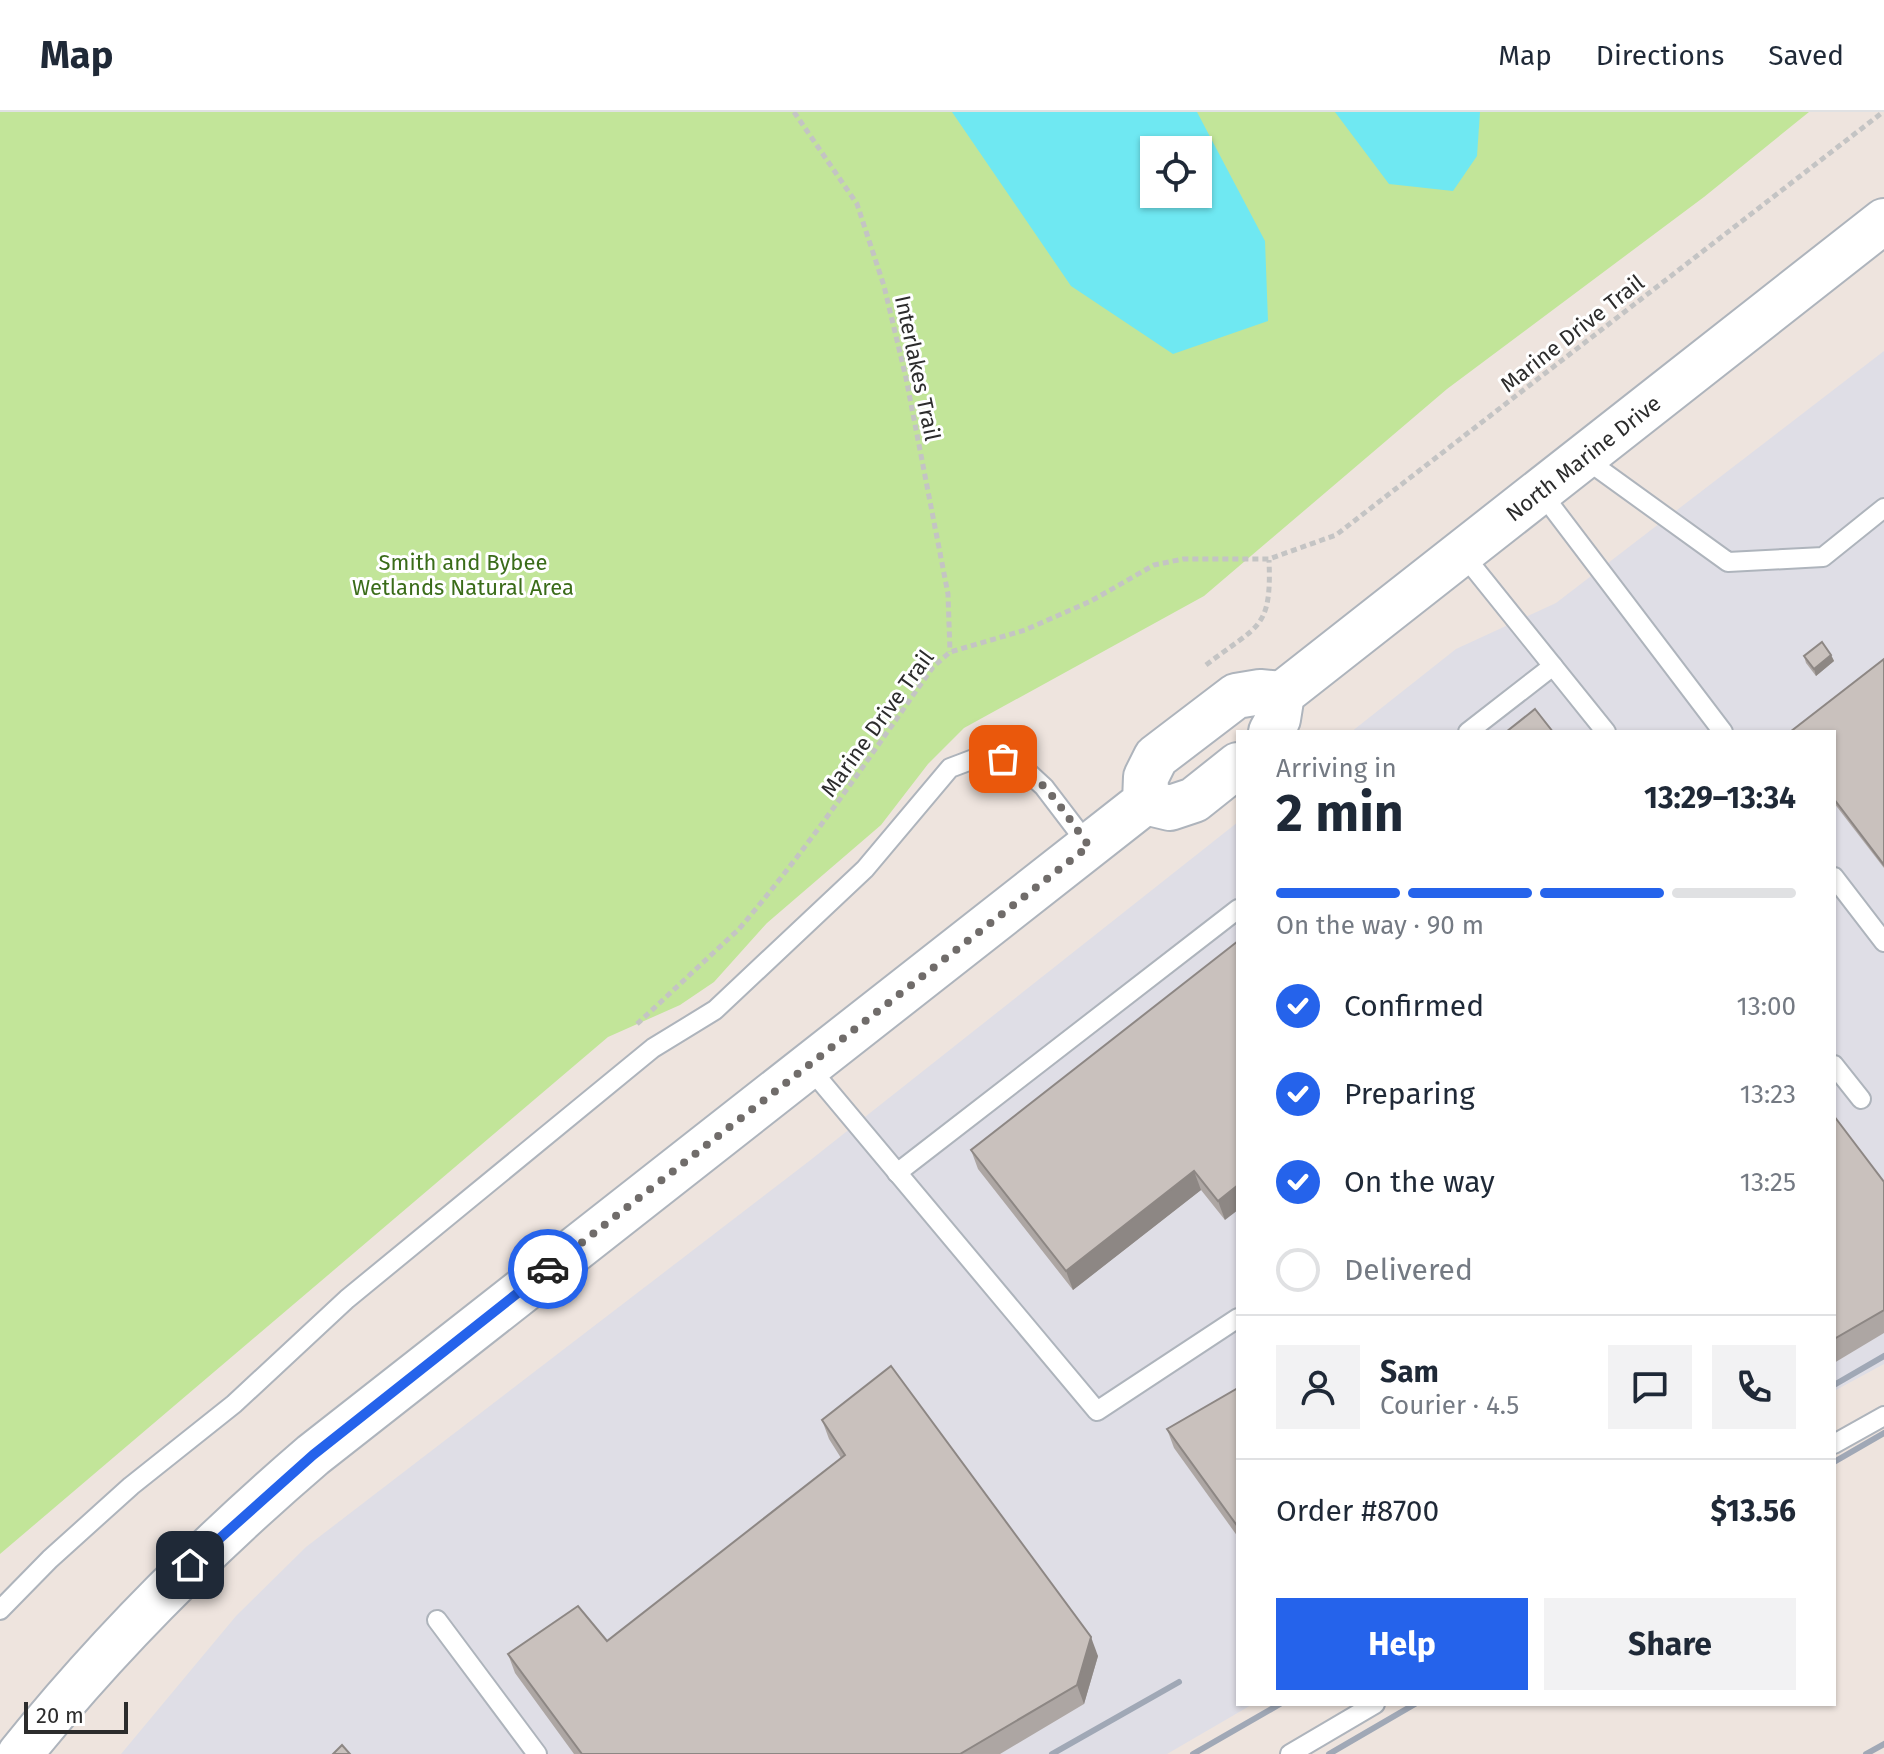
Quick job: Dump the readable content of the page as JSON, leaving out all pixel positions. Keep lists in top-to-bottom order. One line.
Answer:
{"streets":{"main road":["North Marine Drive"],"path":["Marine Drive Trail","Interlakes Trail"]},"crossings":[["Marine Drive Trail","Interlakes Trail"]],"parks":["Smith and Bybee Wetlands Natural Area"],"scale_bar":"20 m","page":{"header":"Map","nav":["Map","Directions","Saved"],"heading":["2 min","Arriving in","13:29–13:34"],"panel":["Sam","Courier · 4.5","Order #8700","$13.56"],"bar":"On the way · 90 m","list":[["Confirmed","13:00"],["Preparing","13:23"],["On the way","13:25"],"Delivered"],"buttons":["Help","Share"],"scale":"20 m"}}
